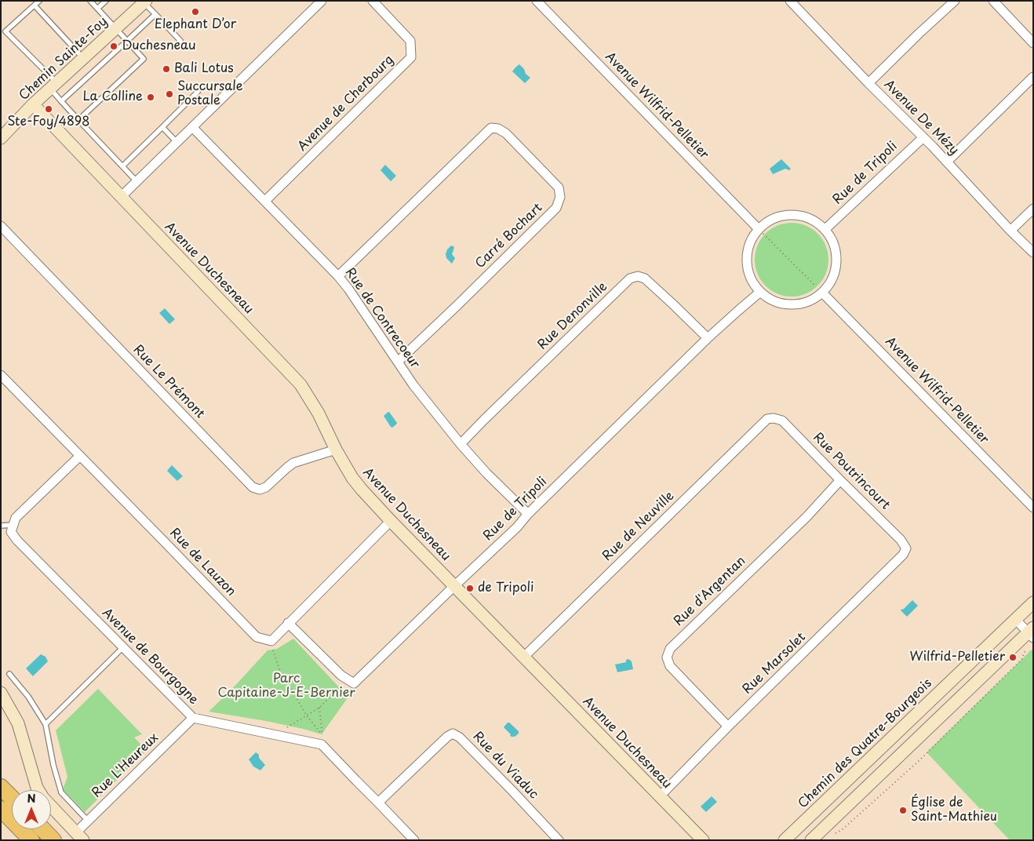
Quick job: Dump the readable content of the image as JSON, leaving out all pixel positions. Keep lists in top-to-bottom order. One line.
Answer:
{"streets":{"street":["Chemin Sainte-Foy","Avenue de Cherbourg","Avenue Wilfrid-Pelletier","Avenue De Mézy","Rue de Tripoli","Carré Bochart","Avenue Duchesneau","Rue Denonville","Rue de Contrecoeur","Rue Le Prémont","Rue Poutrincourt","Rue de Neuville","Rue de Lauzon","Rue d'Argentan","Avenue de Bourgogne","Rue Marsolet","Chemin des Quatre-Bourgeois","Rue L'Heureux","Rue du Viaduc"]},"crossings":[["Chemin Sainte-Foy","Avenue Duchesneau"],["Avenue de Cherbourg","Rue de Contrecoeur"],["Avenue De Mézy","Rue de Tripoli"],["Rue de Tripoli","Avenue Duchesneau"],["Rue de Tripoli","Rue Denonville"],["Rue de Tripoli","Rue de Contrecoeur"],["Carré Bochart","Rue de Contrecoeur"],["Avenue Duchesneau","Rue Le Prémont"],["Avenue Duchesneau","Rue de Neuville"],["Avenue Duchesneau","Rue Marsolet"],["Rue Denonville","Rue de Contrecoeur"],["Rue Poutrincourt","Rue de Neuville"],["Rue Poutrincourt","Rue d'Argentan"],["Rue Poutrincourt","Rue Marsolet"],["Rue d'Argentan","Rue Marsolet"],["Avenue de Bourgogne","Rue L'Heureux"],["Avenue de Bourgogne","Rue du Viaduc"]],"parks":["Parc Capitaine-J-E-Bernier"],"places":["Elephant D’or","Duchesneau","Bali Lotus","Succursale Postale","La Colline","Ste-Foy/4898","de Tripoli","Wilfrid-Pelletier","Église de Saint-Mathieu"],"north":"top"}
